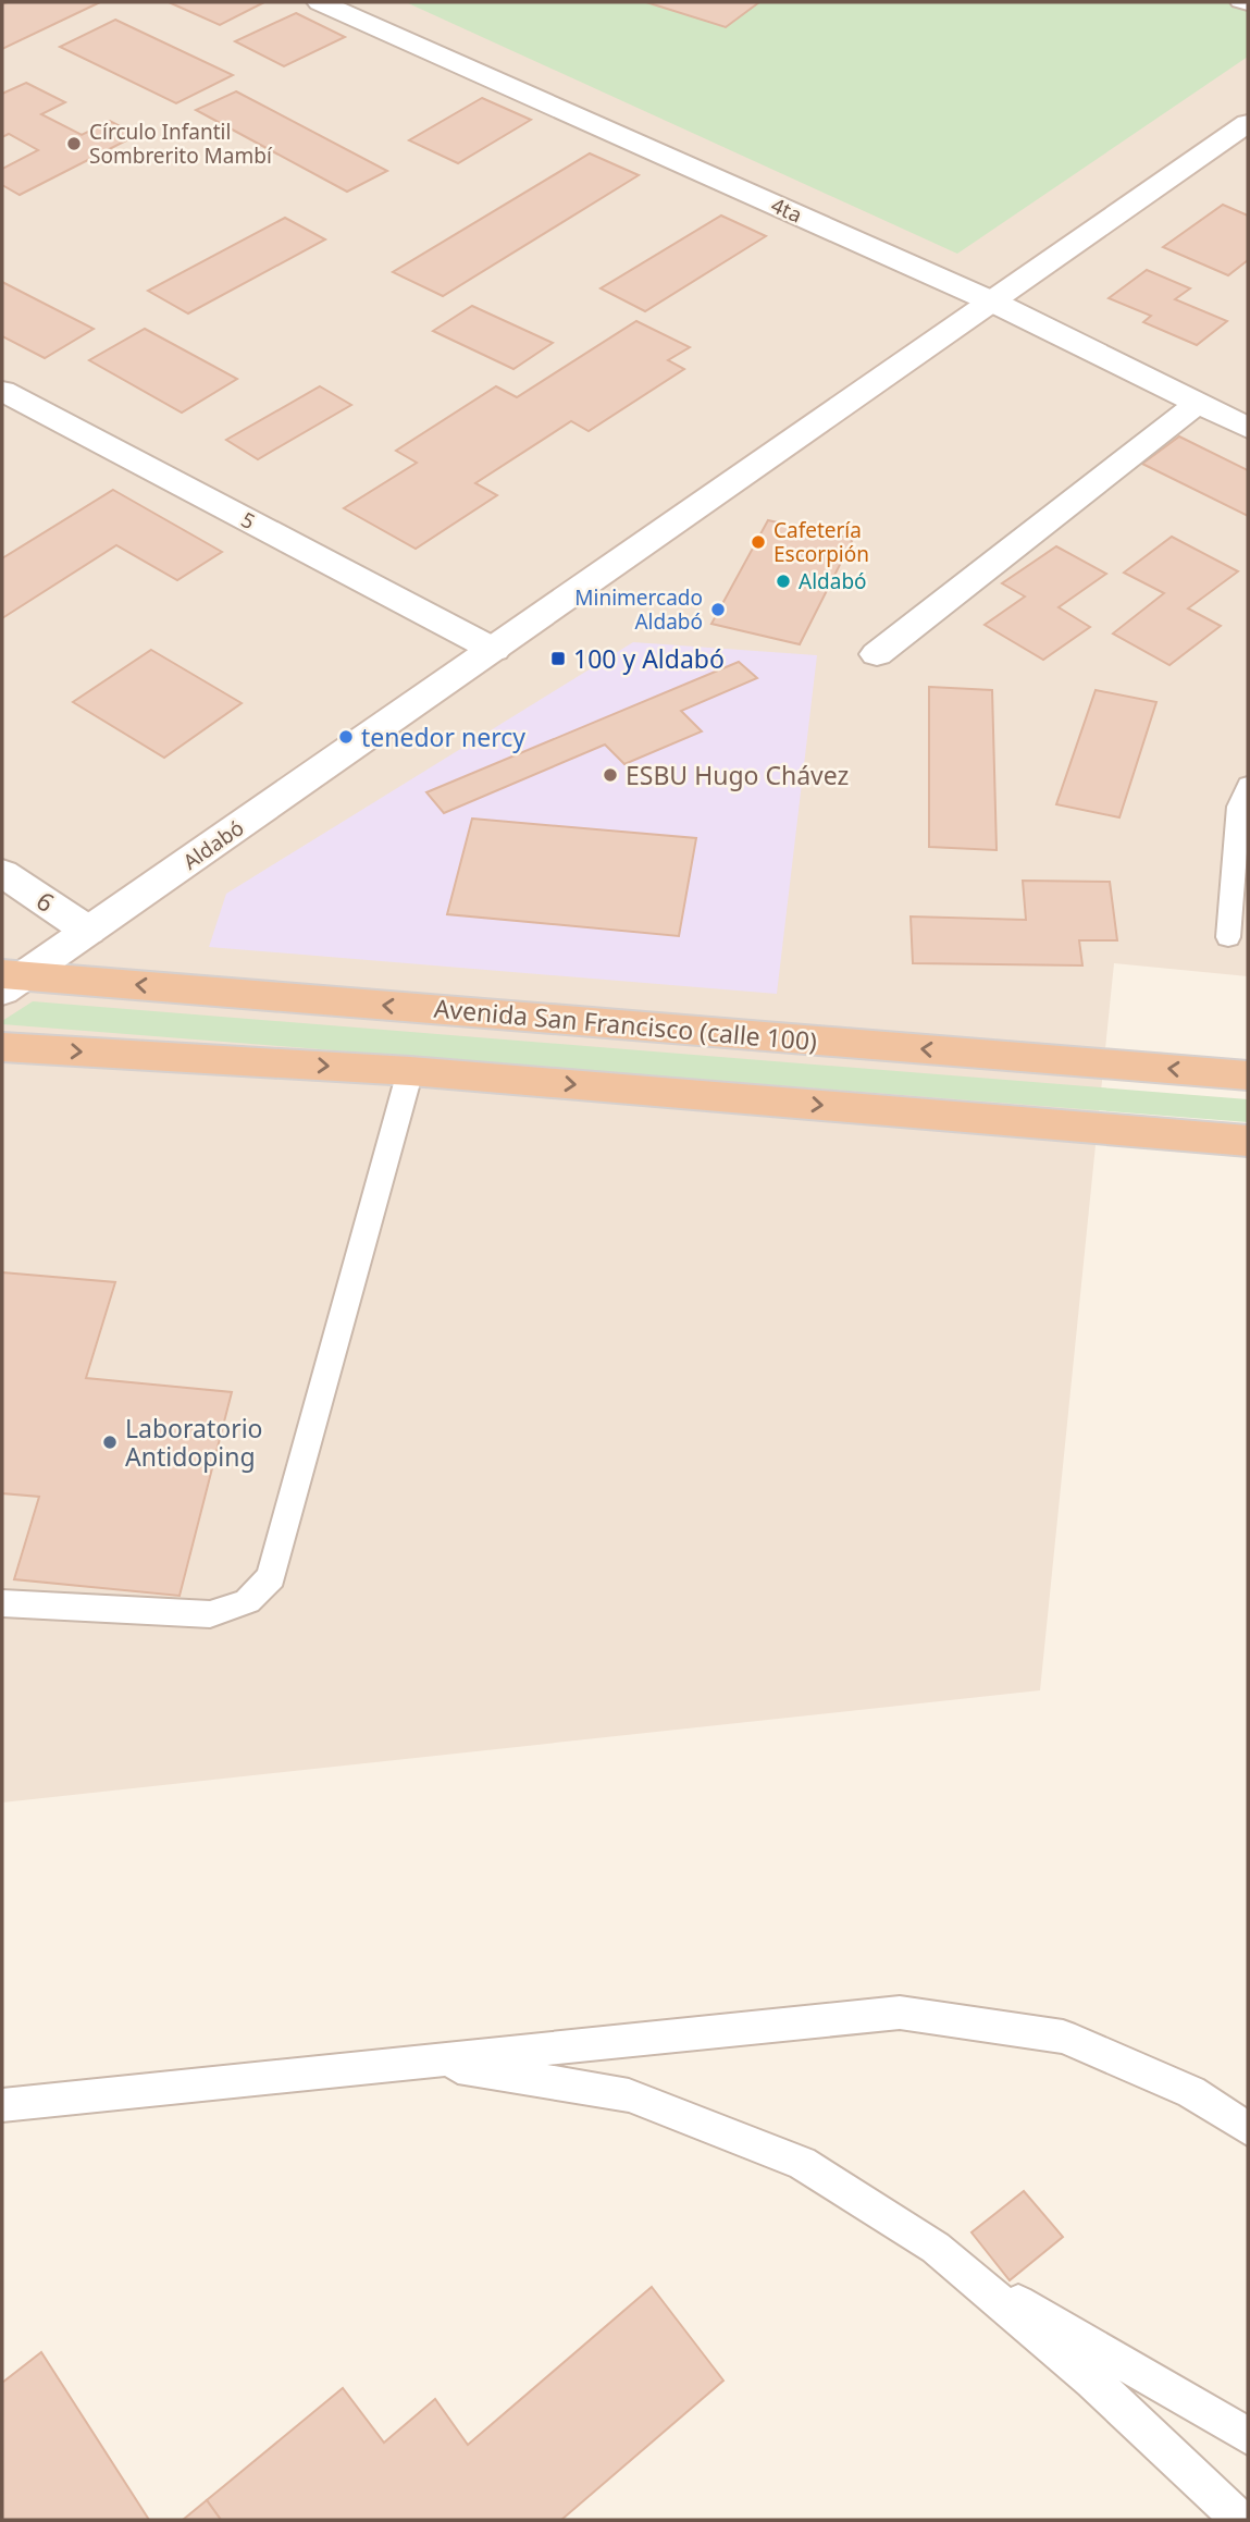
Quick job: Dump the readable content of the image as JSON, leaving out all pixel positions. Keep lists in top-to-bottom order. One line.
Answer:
{"streets":{"highway":["Avenida San Francisco (calle 100)"],"street":["4ta","5","Aldabó","6"]},"crossings":[["4ta","Aldabó"],["5","Aldabó"],["Aldabó","6"],["Aldabó","Avenida San Francisco (calle 100)"]],"places":{"other":["Círculo Infantil Sombrerito Mambí","Cafetería Escorpión","Aldabó","Minimercado Aldabó","tenedor nercy","ESBU Hugo Chávez","Laboratorio Antidoping"],"transit":["100 y Aldabó"]}}
